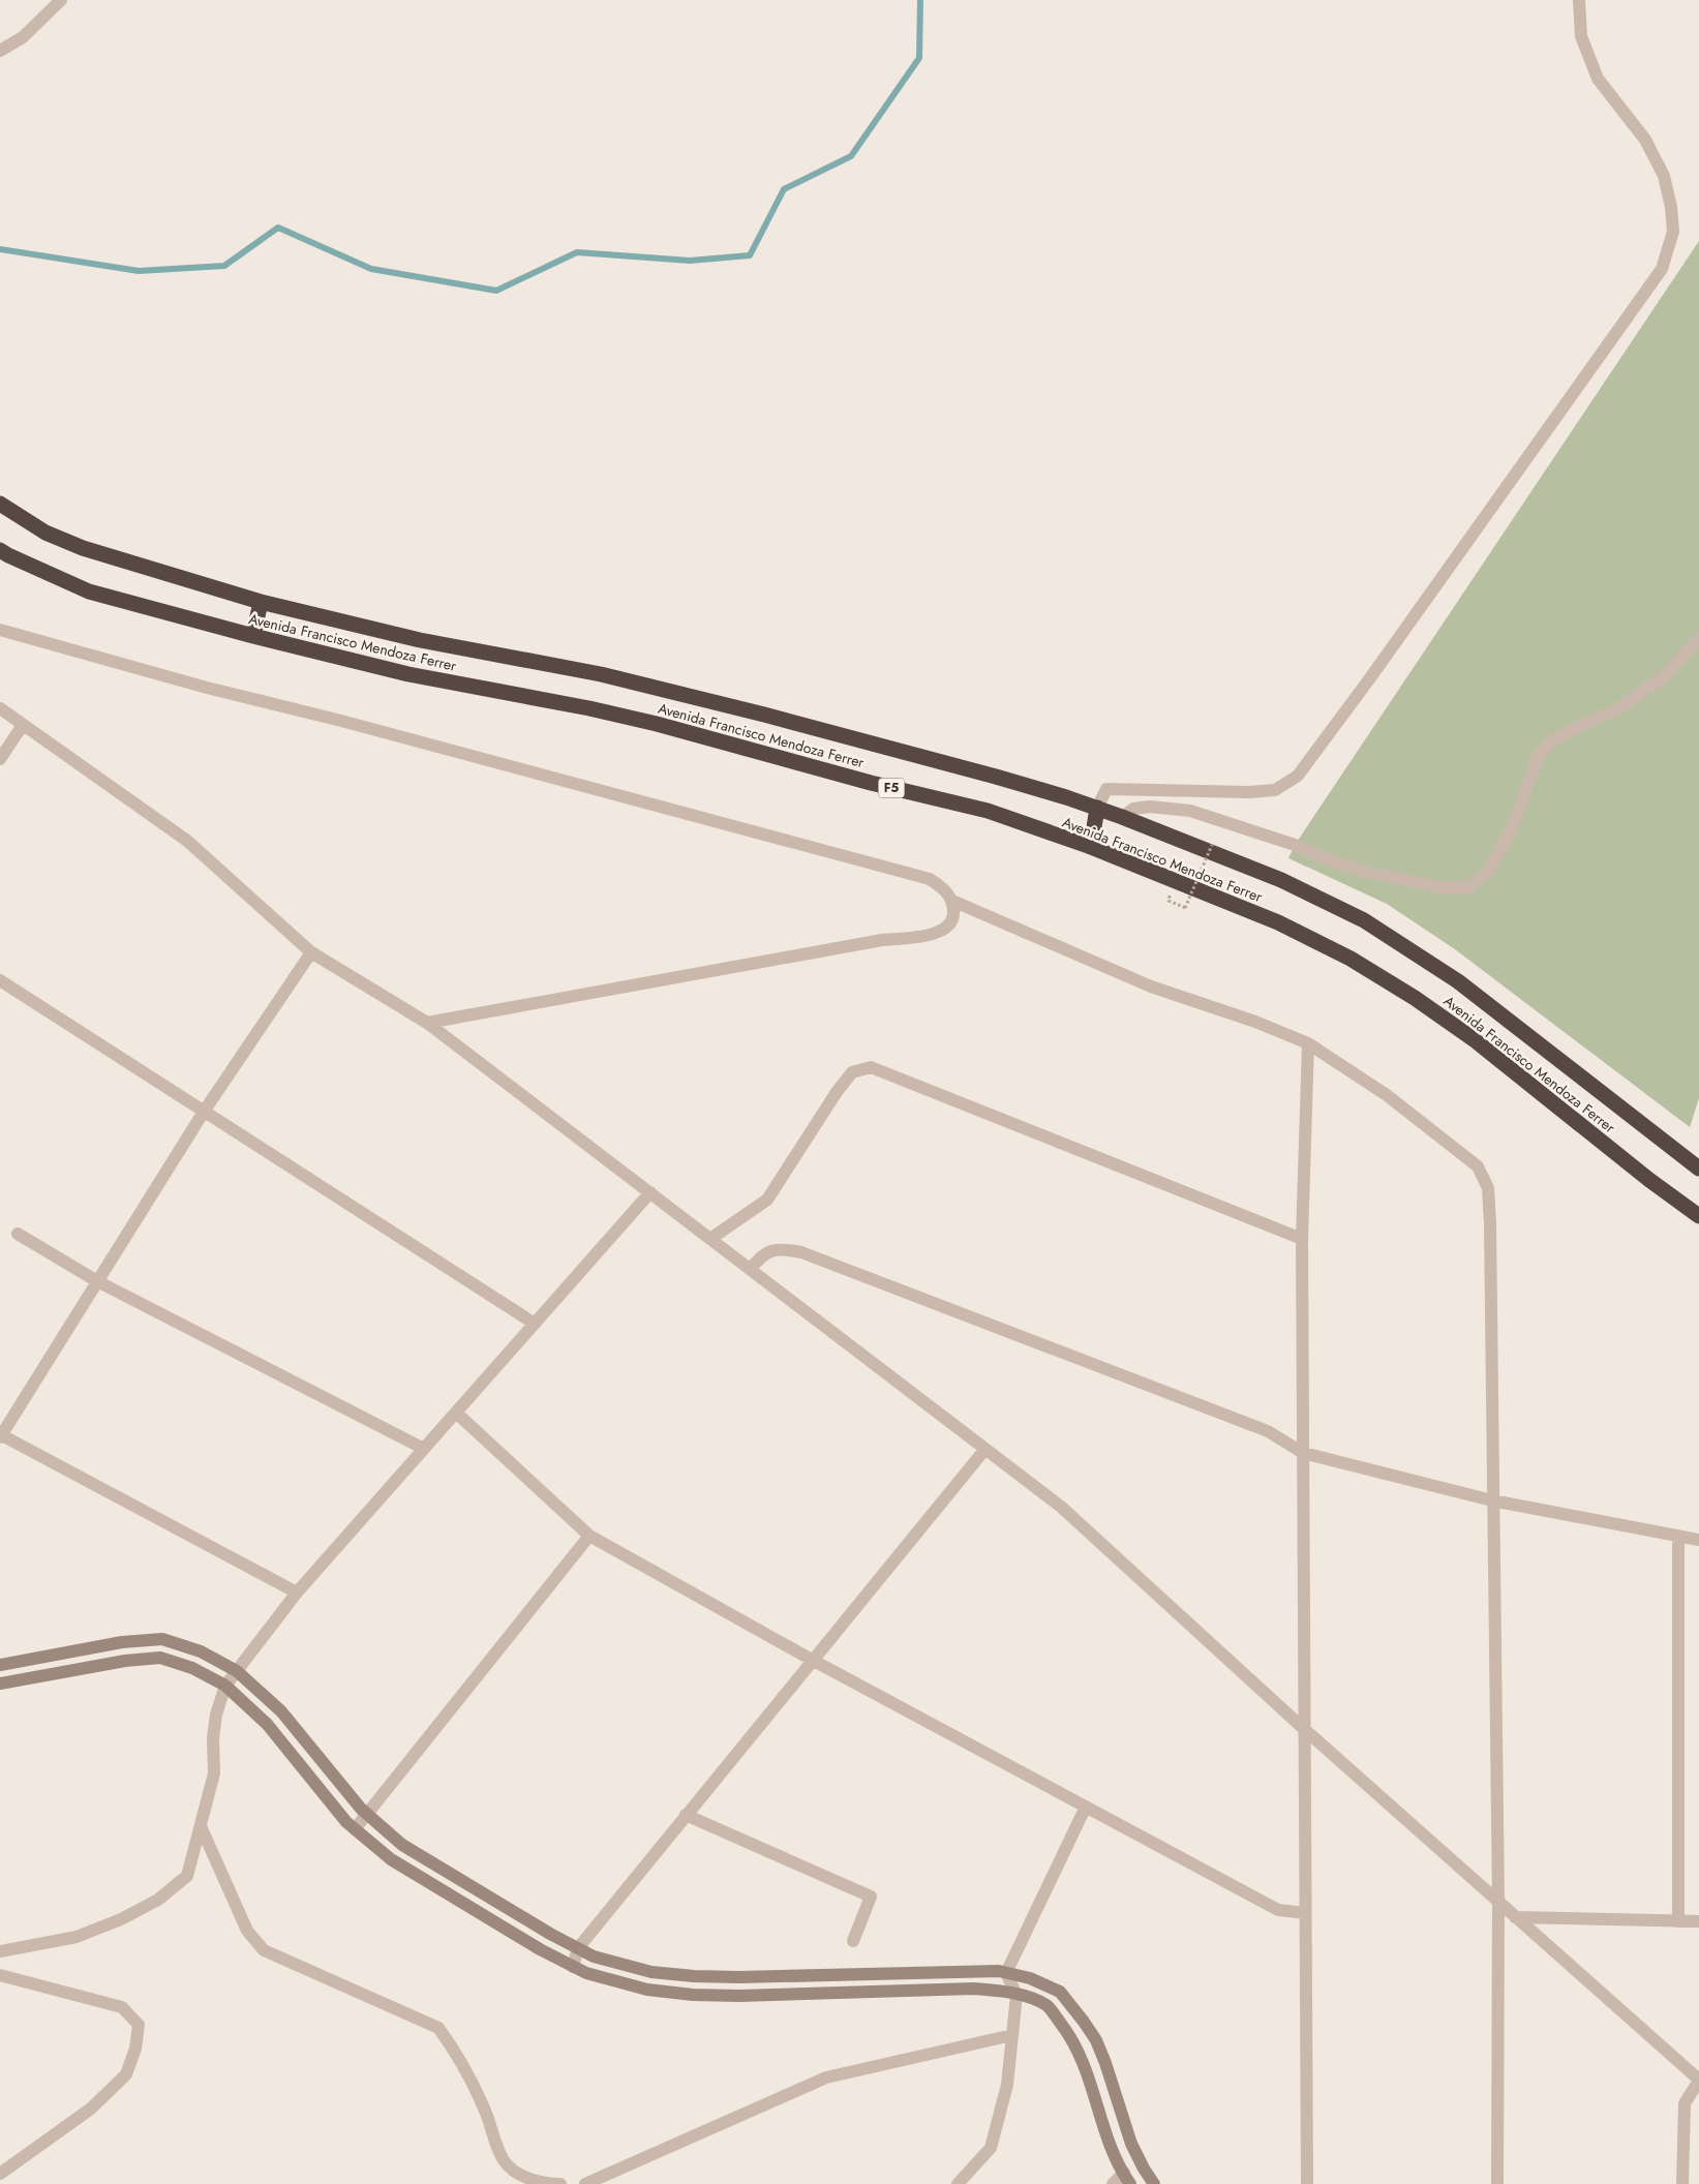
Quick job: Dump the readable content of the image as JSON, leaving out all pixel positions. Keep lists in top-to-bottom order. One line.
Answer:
{"streets":{"highway":["Avenida Francisco Mendoza Ferrer","F5"]}}
